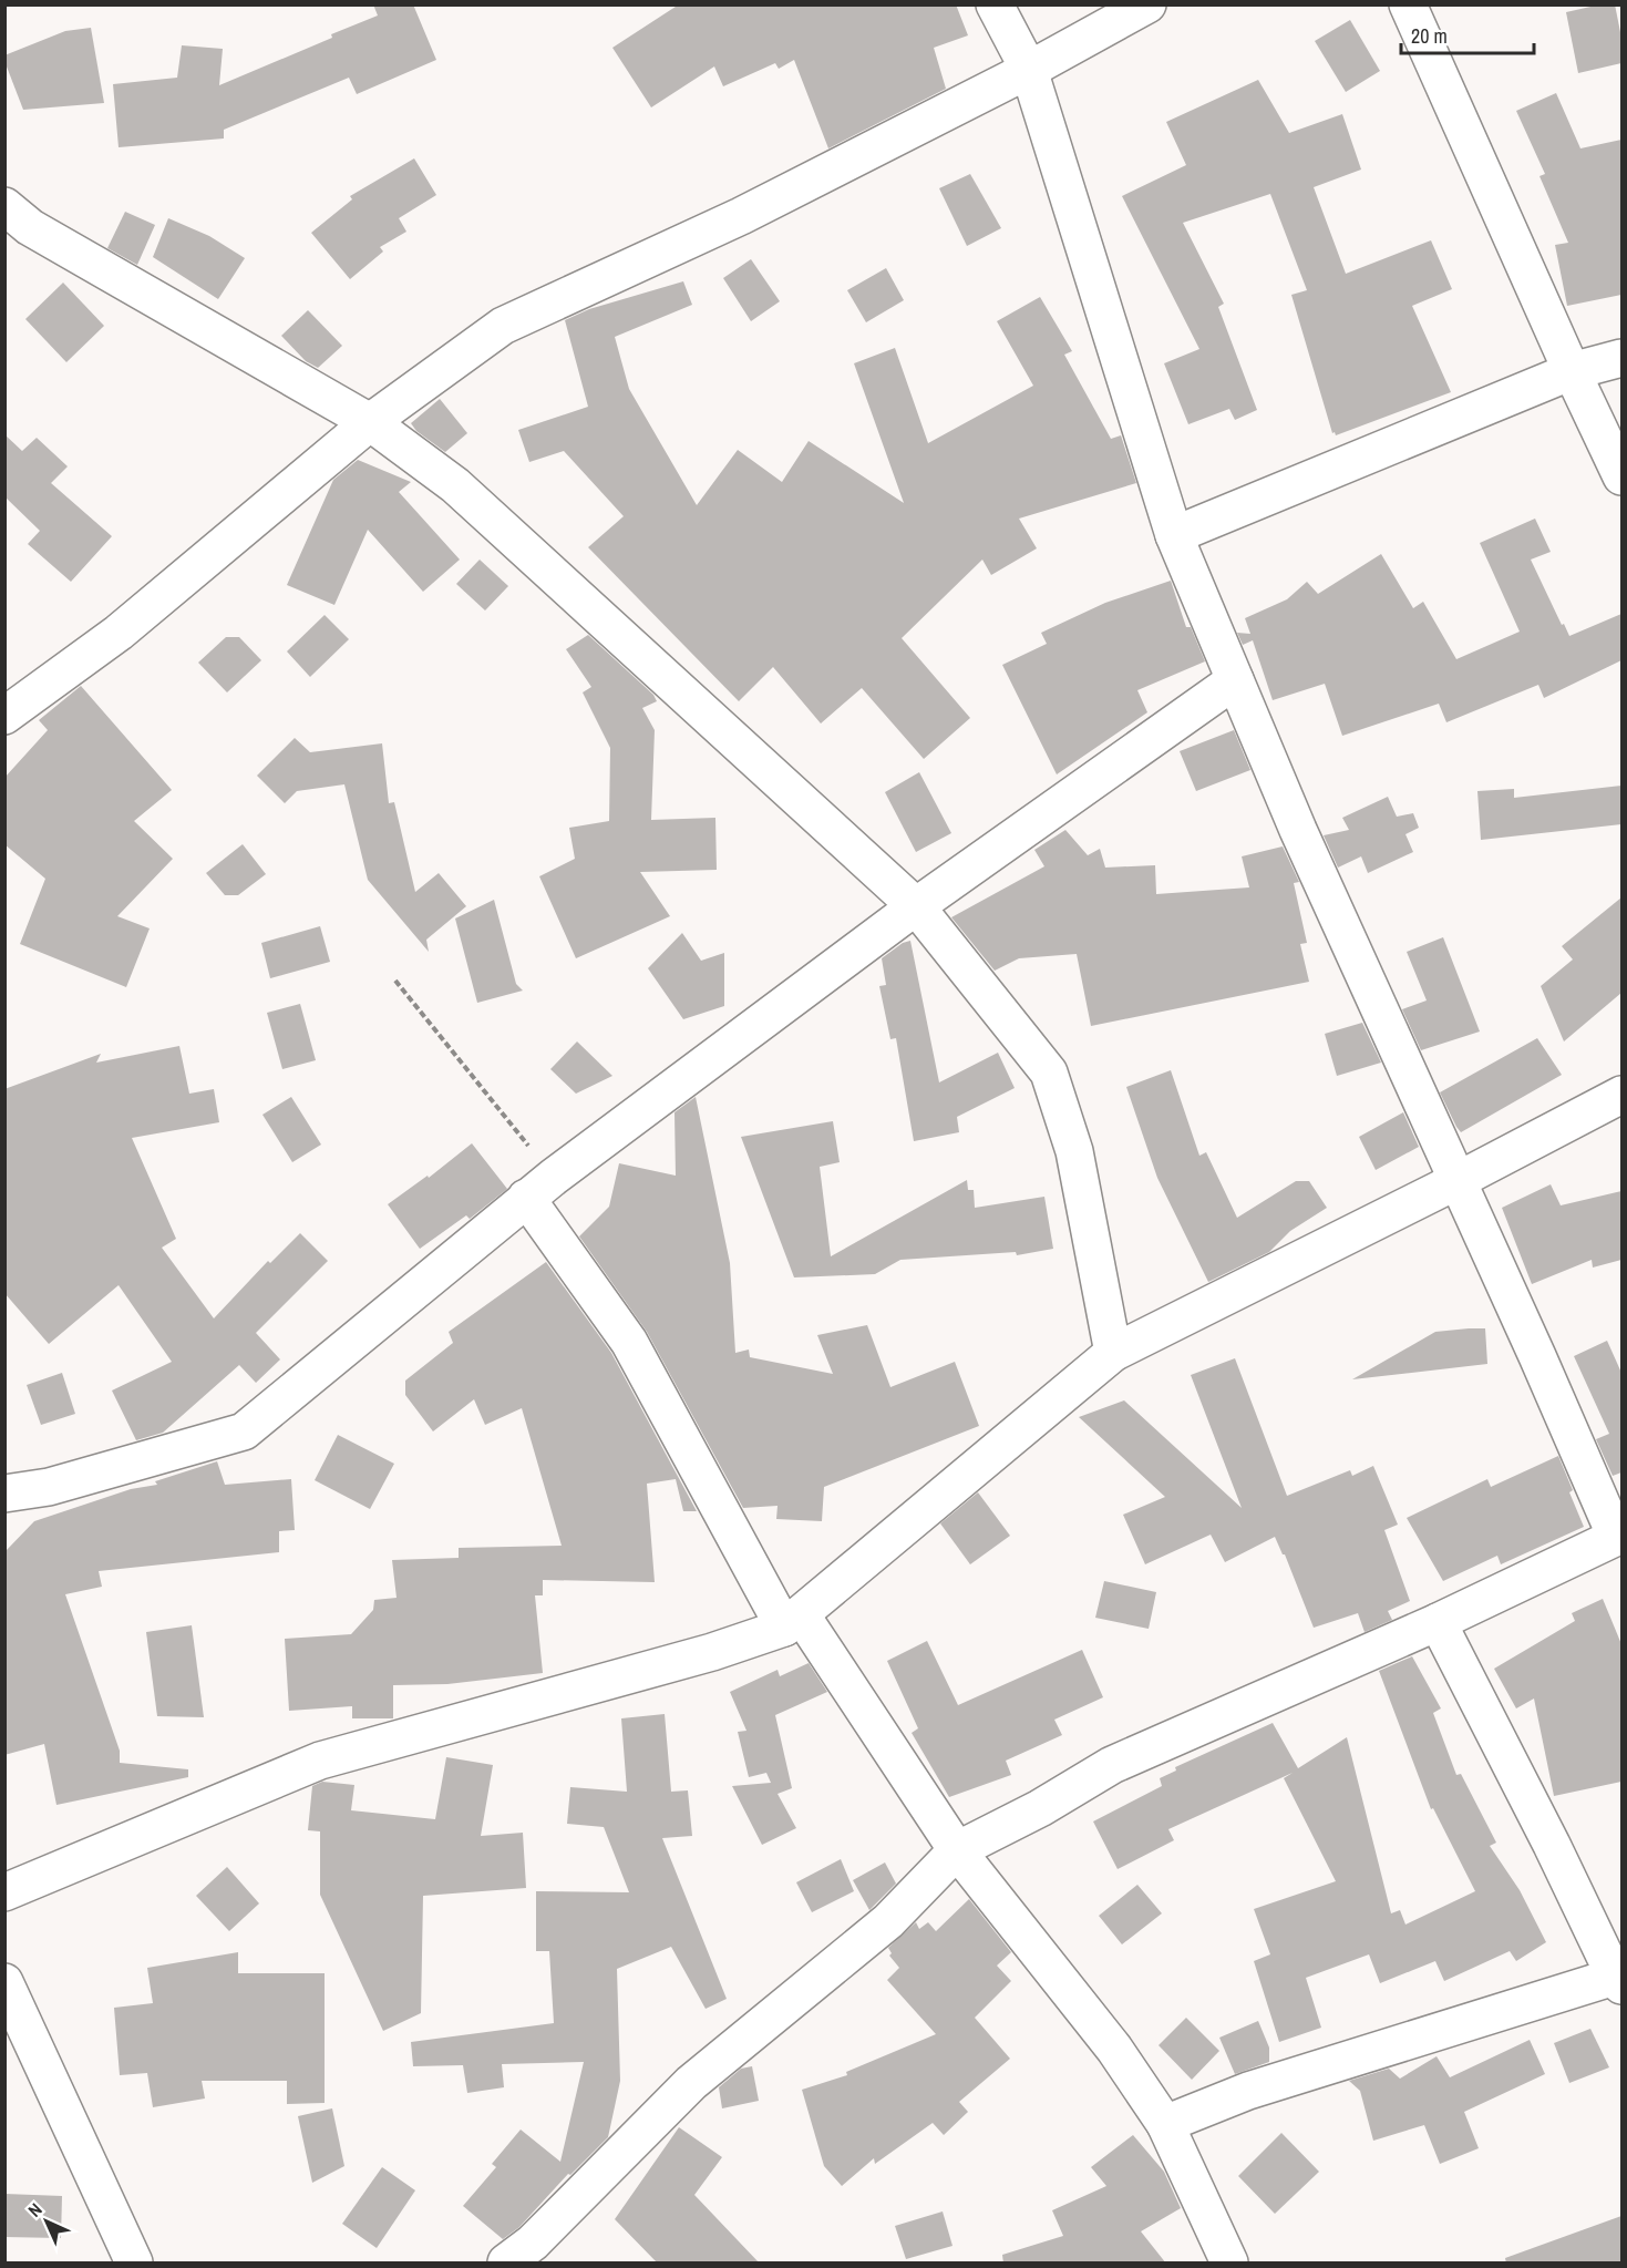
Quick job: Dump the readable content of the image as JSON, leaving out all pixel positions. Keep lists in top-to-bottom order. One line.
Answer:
{"scale_bar":"20 m","north":"top left"}
